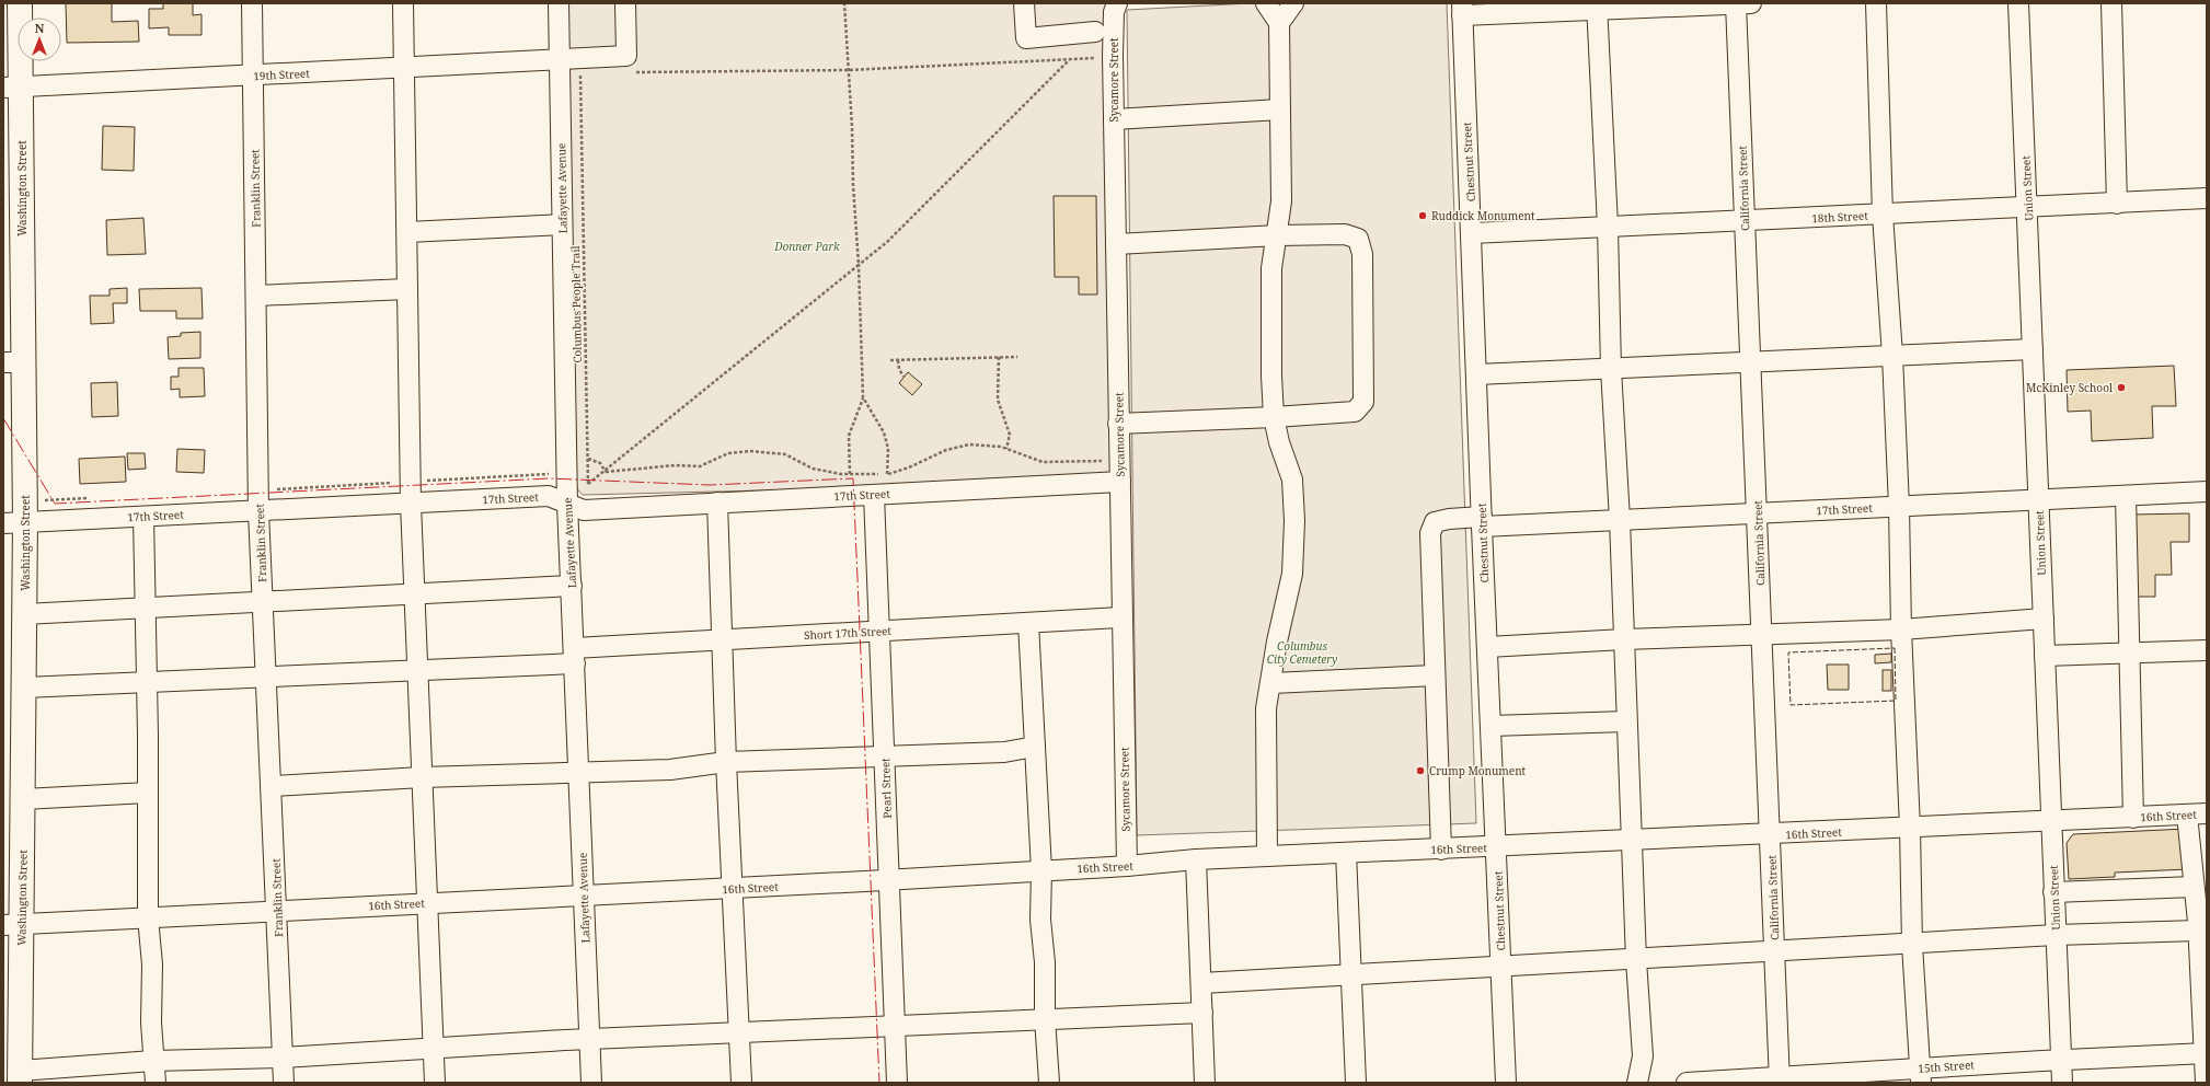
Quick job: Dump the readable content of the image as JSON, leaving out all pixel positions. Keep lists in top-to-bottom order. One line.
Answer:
{"streets":{"main road":["Washington Street"],"street":["19th Street","Sycamore Street","Chestnut Street","Franklin Street","Lafayette Avenue","California Street","Union Street","18th Street","17th Street","Short 17th Street","Pearl Street","16th Street","15th Street"],"path":["Columbus People Trail"]},"crossings":[["19th Street","Washington Street"],["19th Street","Franklin Street"],["19th Street","Lafayette Avenue"],["Sycamore Street","17th Street"],["Sycamore Street","Short 17th Street"],["Sycamore Street","16th Street"],["Chestnut Street","18th Street"],["Chestnut Street","17th Street"],["Chestnut Street","16th Street"],["Washington Street","17th Street"],["Washington Street","Short 17th Street"],["Washington Street","16th Street"],["Franklin Street","17th Street"],["Franklin Street","Short 17th Street"],["Franklin Street","16th Street"],["Lafayette Avenue","17th Street"],["Lafayette Avenue","Short 17th Street"],["Lafayette Avenue","16th Street"],["California Street","18th Street"],["California Street","17th Street"],["California Street","16th Street"],["California Street","15th Street"],["Union Street","18th Street"],["Union Street","17th Street"],["Union Street","16th Street"],["Union Street","15th Street"],["17th Street","Pearl Street"],["Short 17th Street","Pearl Street"],["Pearl Street","16th Street"]],"parks":["Donner Park","Columbus City Cemetery"],"places":["Ruddick Monument","McKinley School","Crump Monument"],"north":"top"}
